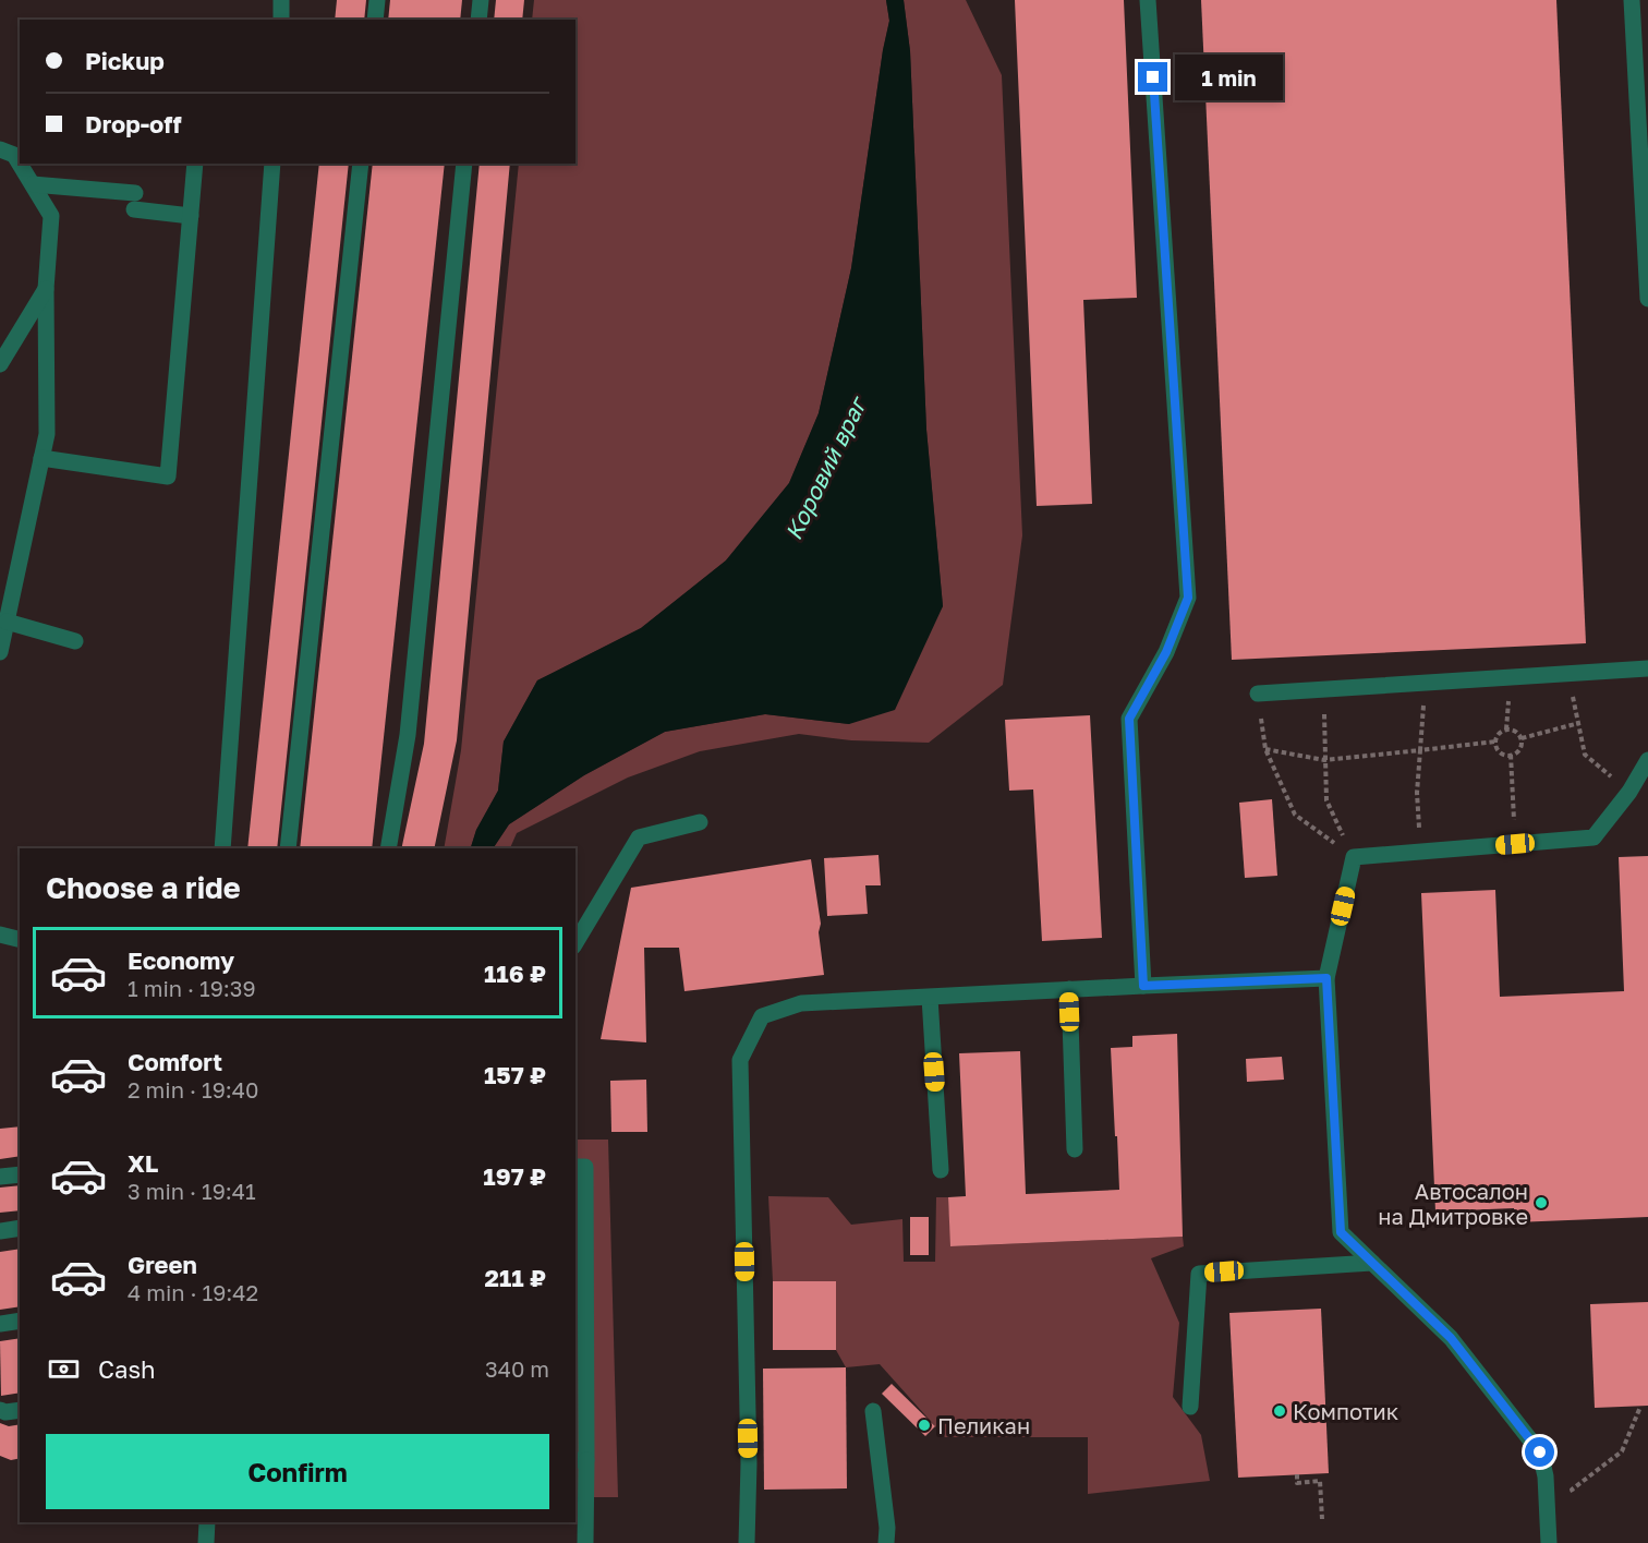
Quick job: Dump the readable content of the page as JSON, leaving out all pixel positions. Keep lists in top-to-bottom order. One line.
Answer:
{"water":["Коровий враг"],"places":["Автосалон на Дмитровке","Компотик","Пеликан"],"page":{"banner":["Pickup","Drop-off"],"bubble":"1 min","heading":"Choose a ride","list":[{"name":"Economy","note":"1 min · 19:39","value":"116 ₽"},{"name":"Comfort","note":"2 min · 19:40","value":"157 ₽"},{"name":"XL","note":"3 min · 19:41","value":"197 ₽"},{"name":"Green","note":"4 min · 19:42","value":"211 ₽"}],"pay":["Cash","340 m"],"buttons":"Confirm"}}
